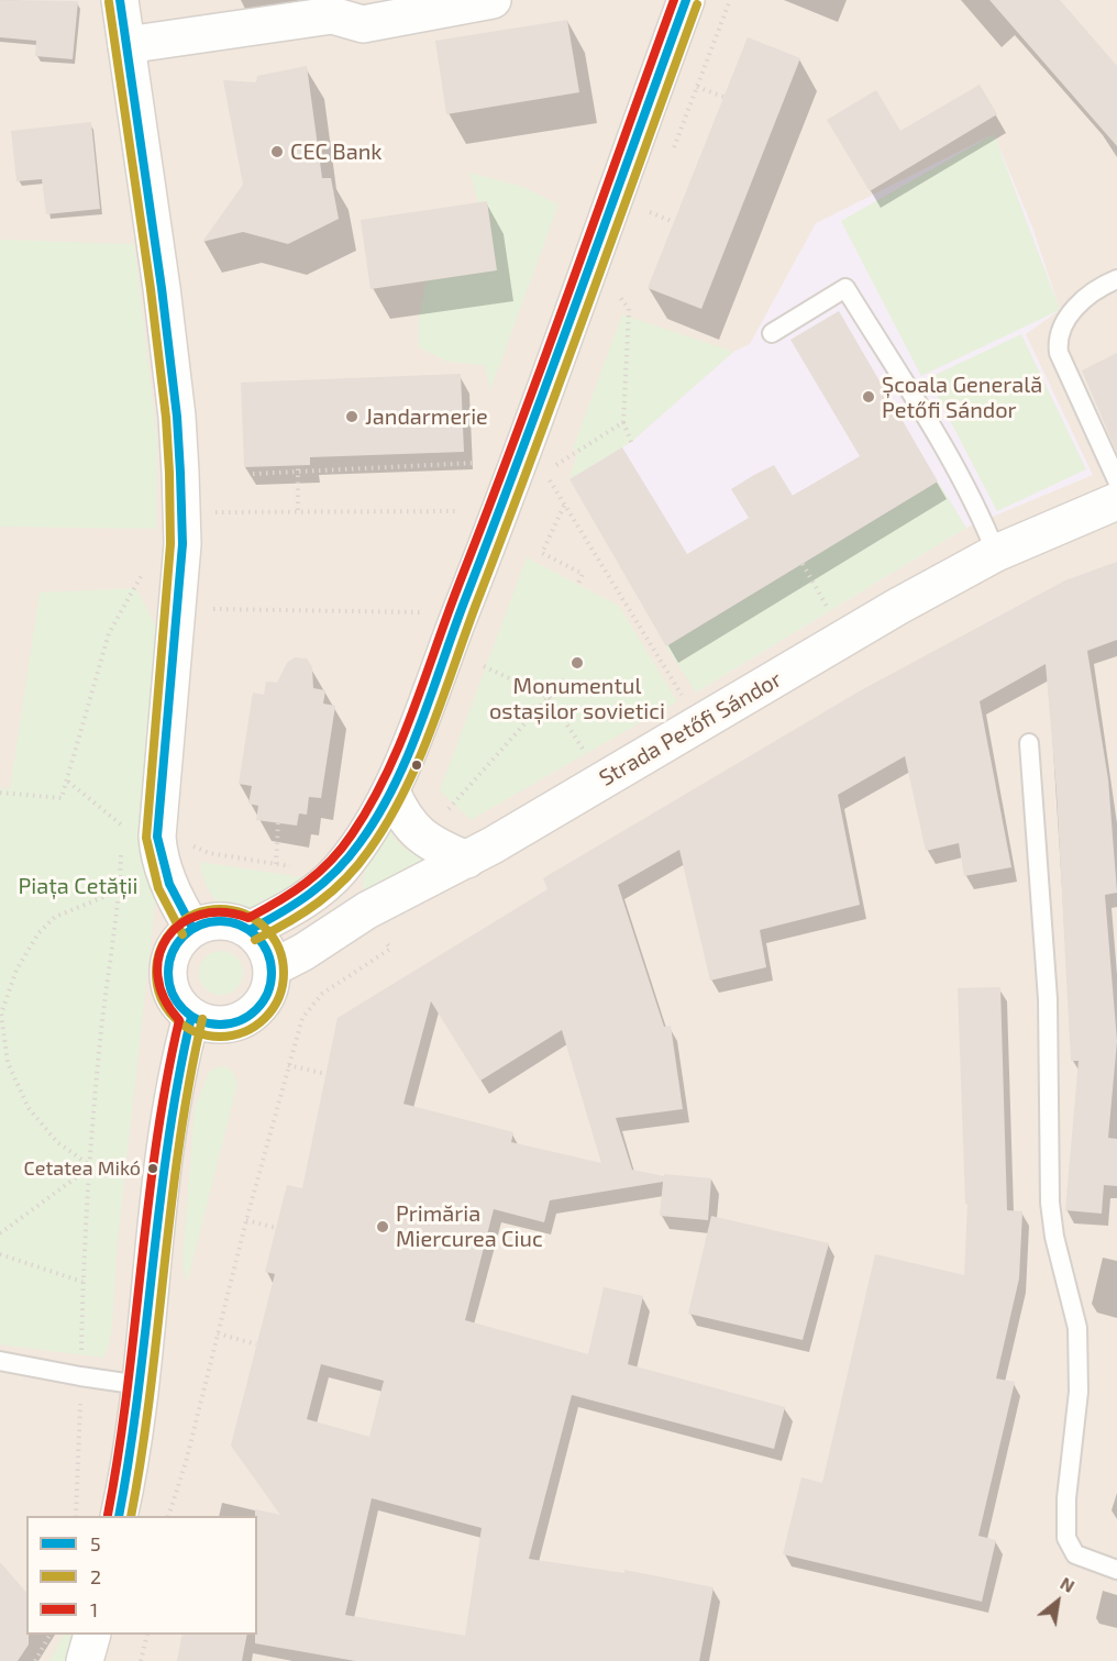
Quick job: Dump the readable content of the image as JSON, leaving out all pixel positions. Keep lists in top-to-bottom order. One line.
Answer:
{"streets":{"street":["Strada Petőfi Sándor"]},"parks":["Piața Cetății"],"places":["CEC Bank","Școala Generală Petőfi Sándor","Jandarmerie","Monumentul ostașilor sovietici","Cetatea Mikó","Primăria Miercurea Ciuc"],"lines":["transit line 5","transit line 1","transit line 2"],"legend":["5","2","1"],"north":"top right"}
